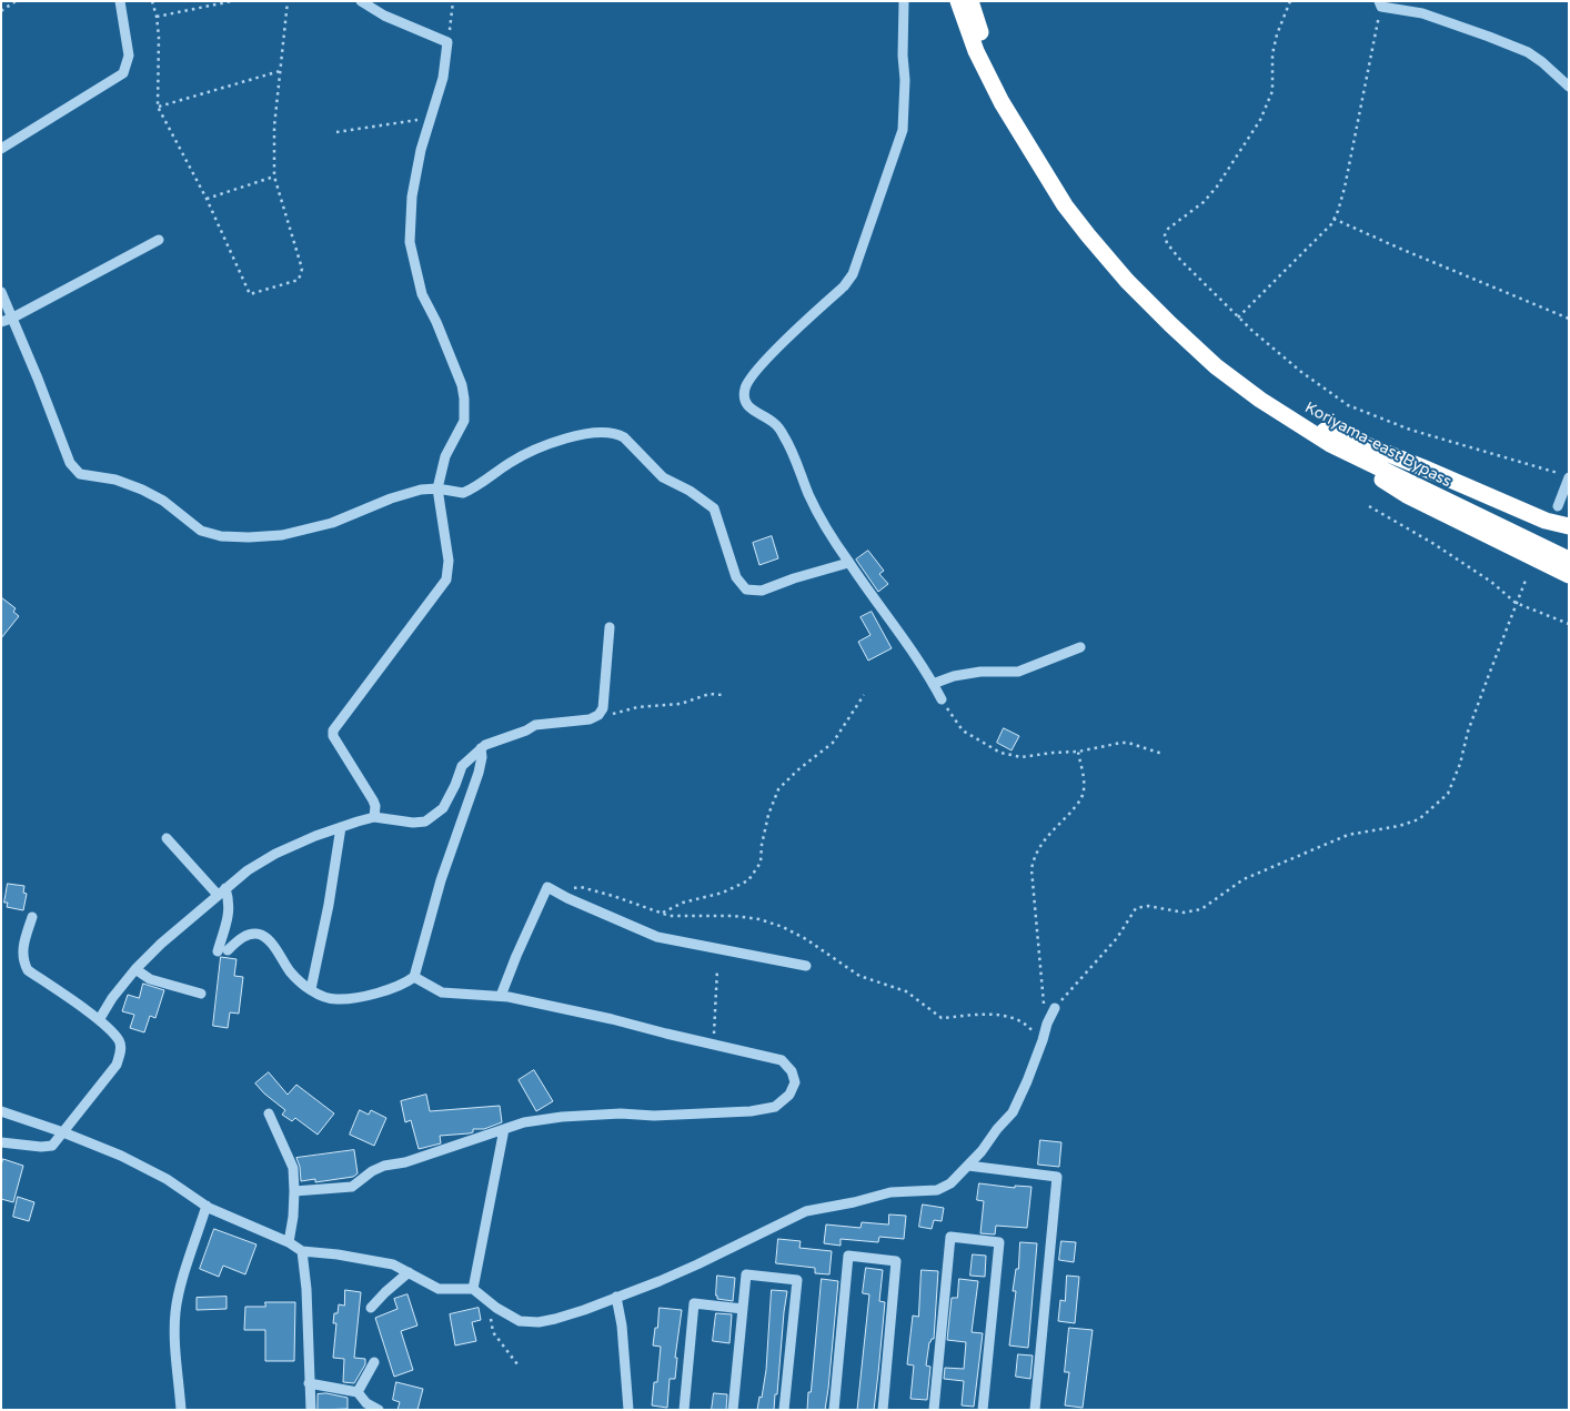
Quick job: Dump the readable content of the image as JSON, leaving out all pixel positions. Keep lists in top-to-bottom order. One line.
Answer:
{"streets":{"highway":["Koriyama-east Bypass"]}}
